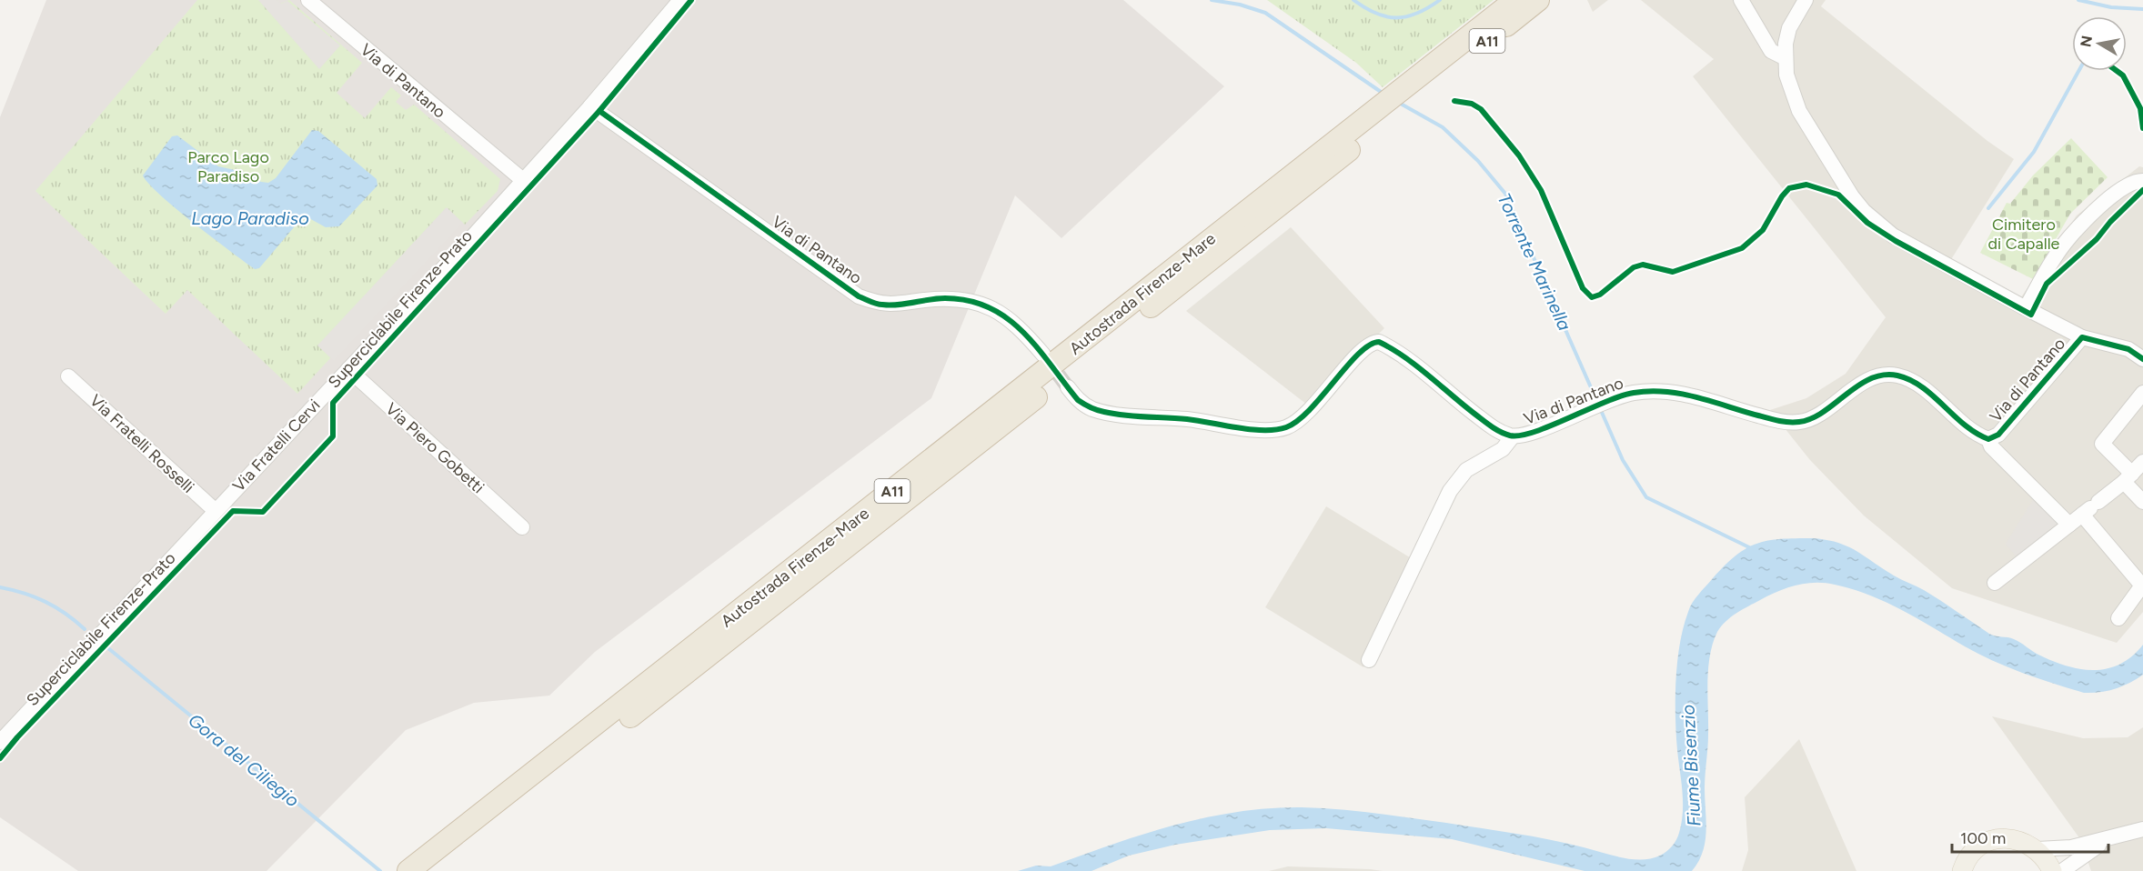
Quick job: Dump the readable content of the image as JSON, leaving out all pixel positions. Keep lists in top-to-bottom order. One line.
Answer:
{"streets":{"highway":["A11","Autostrada Firenze-Mare"],"street":["Via di Pantano","Via Fratelli Rosselli","Via Fratelli Cervi","Via Piero Gobetti"],"cycle path":["Superciclabile Firenze-Prato"]},"crossings":[["Via di Pantano","Via Fratelli Cervi"],["Via Fratelli Rosselli","Via Fratelli Cervi"],["Via Fratelli Cervi","Via Piero Gobetti"]],"water":["Lago Paradiso","Torrente Marinella","Gora del Ciliegio","Fiume Bisenzio"],"parks":["Parco Lago Paradiso","Cimitero di Capalle"],"scale_bar":"100 m","north":"left"}
